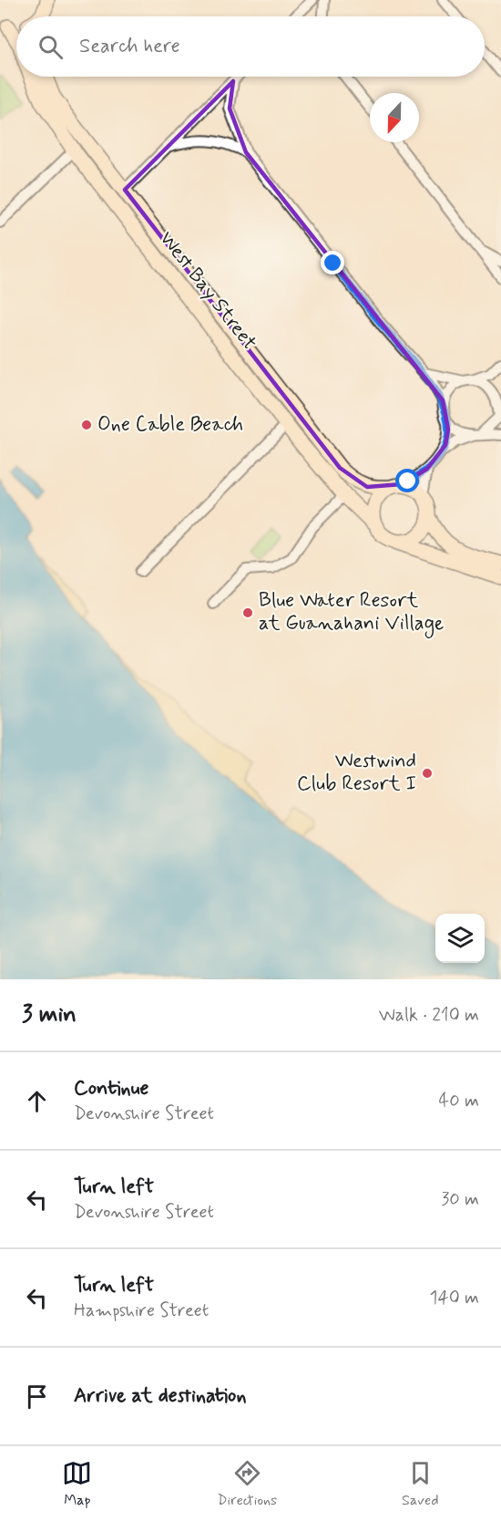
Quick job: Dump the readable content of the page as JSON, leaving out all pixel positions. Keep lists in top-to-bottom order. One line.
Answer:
{"streets":{"main road":["West Bay Street"]},"places":["One Cable Beach","Blue Water Resort at Guanahani Village","Westwind Club Resort I"],"north":"bottom","page":{"search":"Search here","heading":["3 min","Walk · 210 m"],"list":[["Continue","Devonshire Street","40 m"],["Turn left","Devonshire Street","30 m"],["Turn left","Hampshire Street","140 m"],"Arrive at destination"],"nav":["Map","Directions","Saved"]}}
